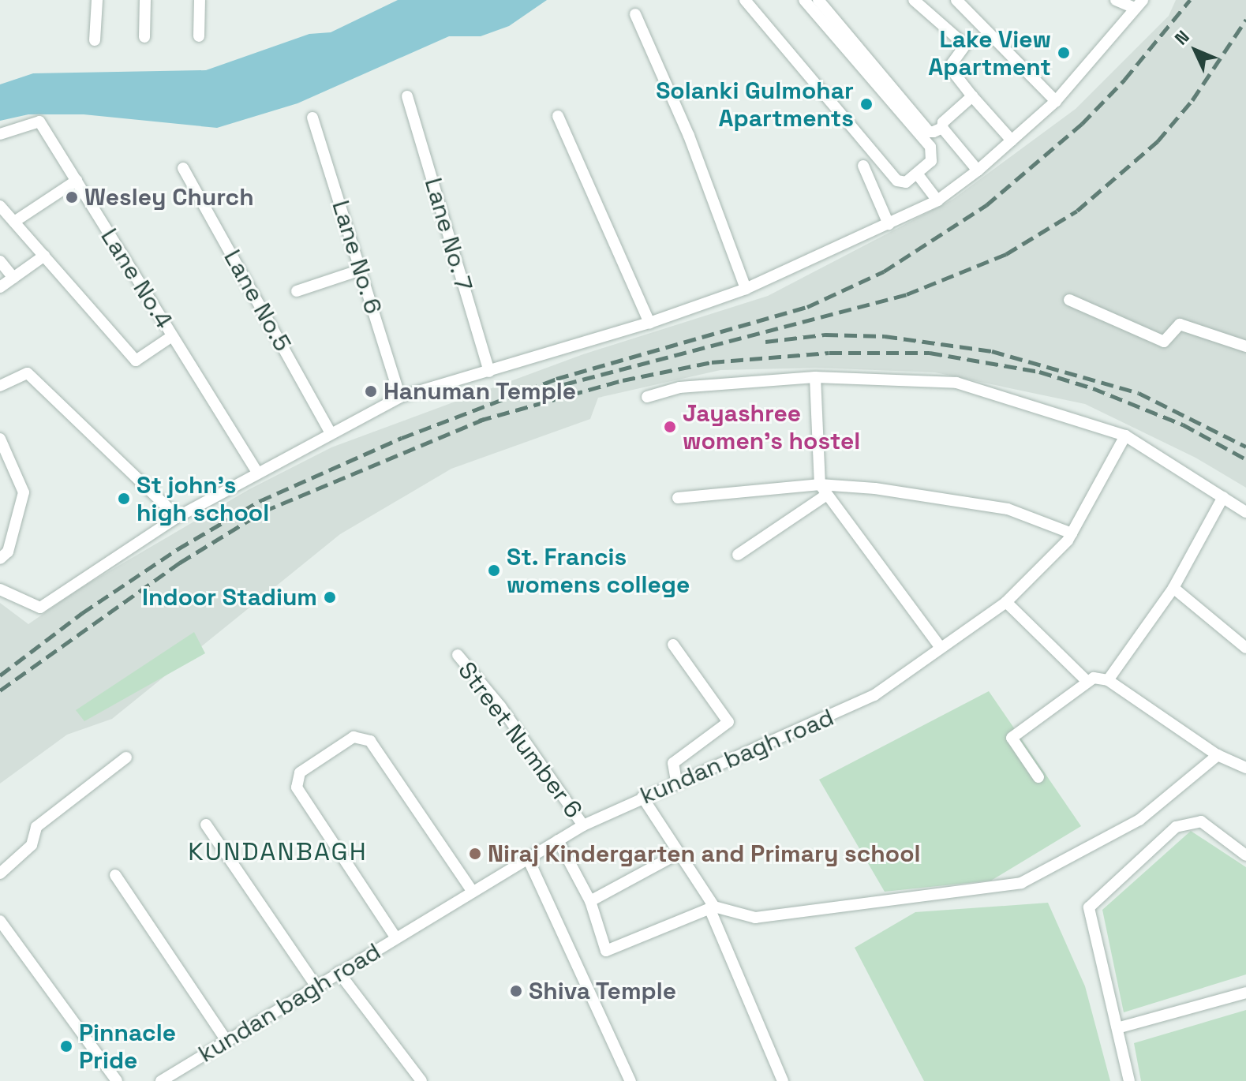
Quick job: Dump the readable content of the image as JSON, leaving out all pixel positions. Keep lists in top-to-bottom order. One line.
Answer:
{"streets":{"street":["Lane No. 7","Lane No. 6","Lane No.4","Lane No.5","Street Number 6","kundan bagh road"]},"crossings":[["Street Number 6","kundan bagh road"]],"districts":["KUNDANBAGH"],"places":["Lake View Apartment","Solanki Gulmohar Apartments","Wesley Church","Hanuman Temple","Jayashree women's hostel","St john's high school","St. Francis womens college","Indoor Stadium","Niraj Kindergarten and Primary school","Shiva Temple","Pinnacle Pride"],"north":"top left"}
